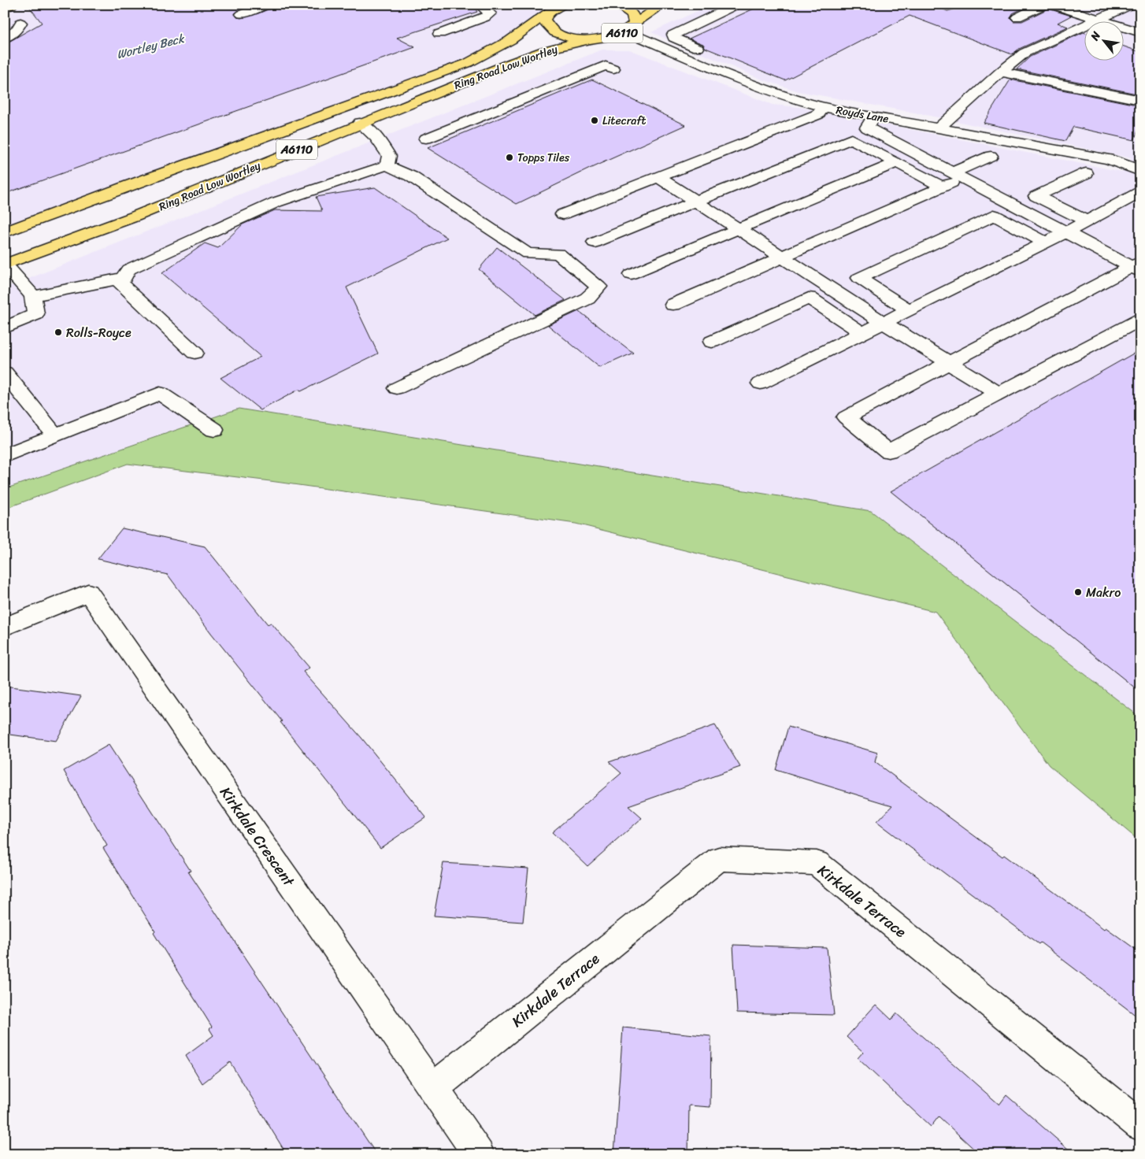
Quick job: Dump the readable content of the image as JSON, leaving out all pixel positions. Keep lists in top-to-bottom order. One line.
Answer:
{"streets":{"highway":["A6110","Ring Road Low Wortley"],"street":["Royds Lane","Kirkdale Crescent","Kirkdale Terrace"]},"crossings":[["A6110","Ring Road Low Wortley"],["A6110","Royds Lane"],["Kirkdale Crescent","Kirkdale Terrace"]],"water":["Wortley Beck"],"places":["Litecraft","Topps Tiles","Rolls-Royce","Makro"],"north":"top left"}
